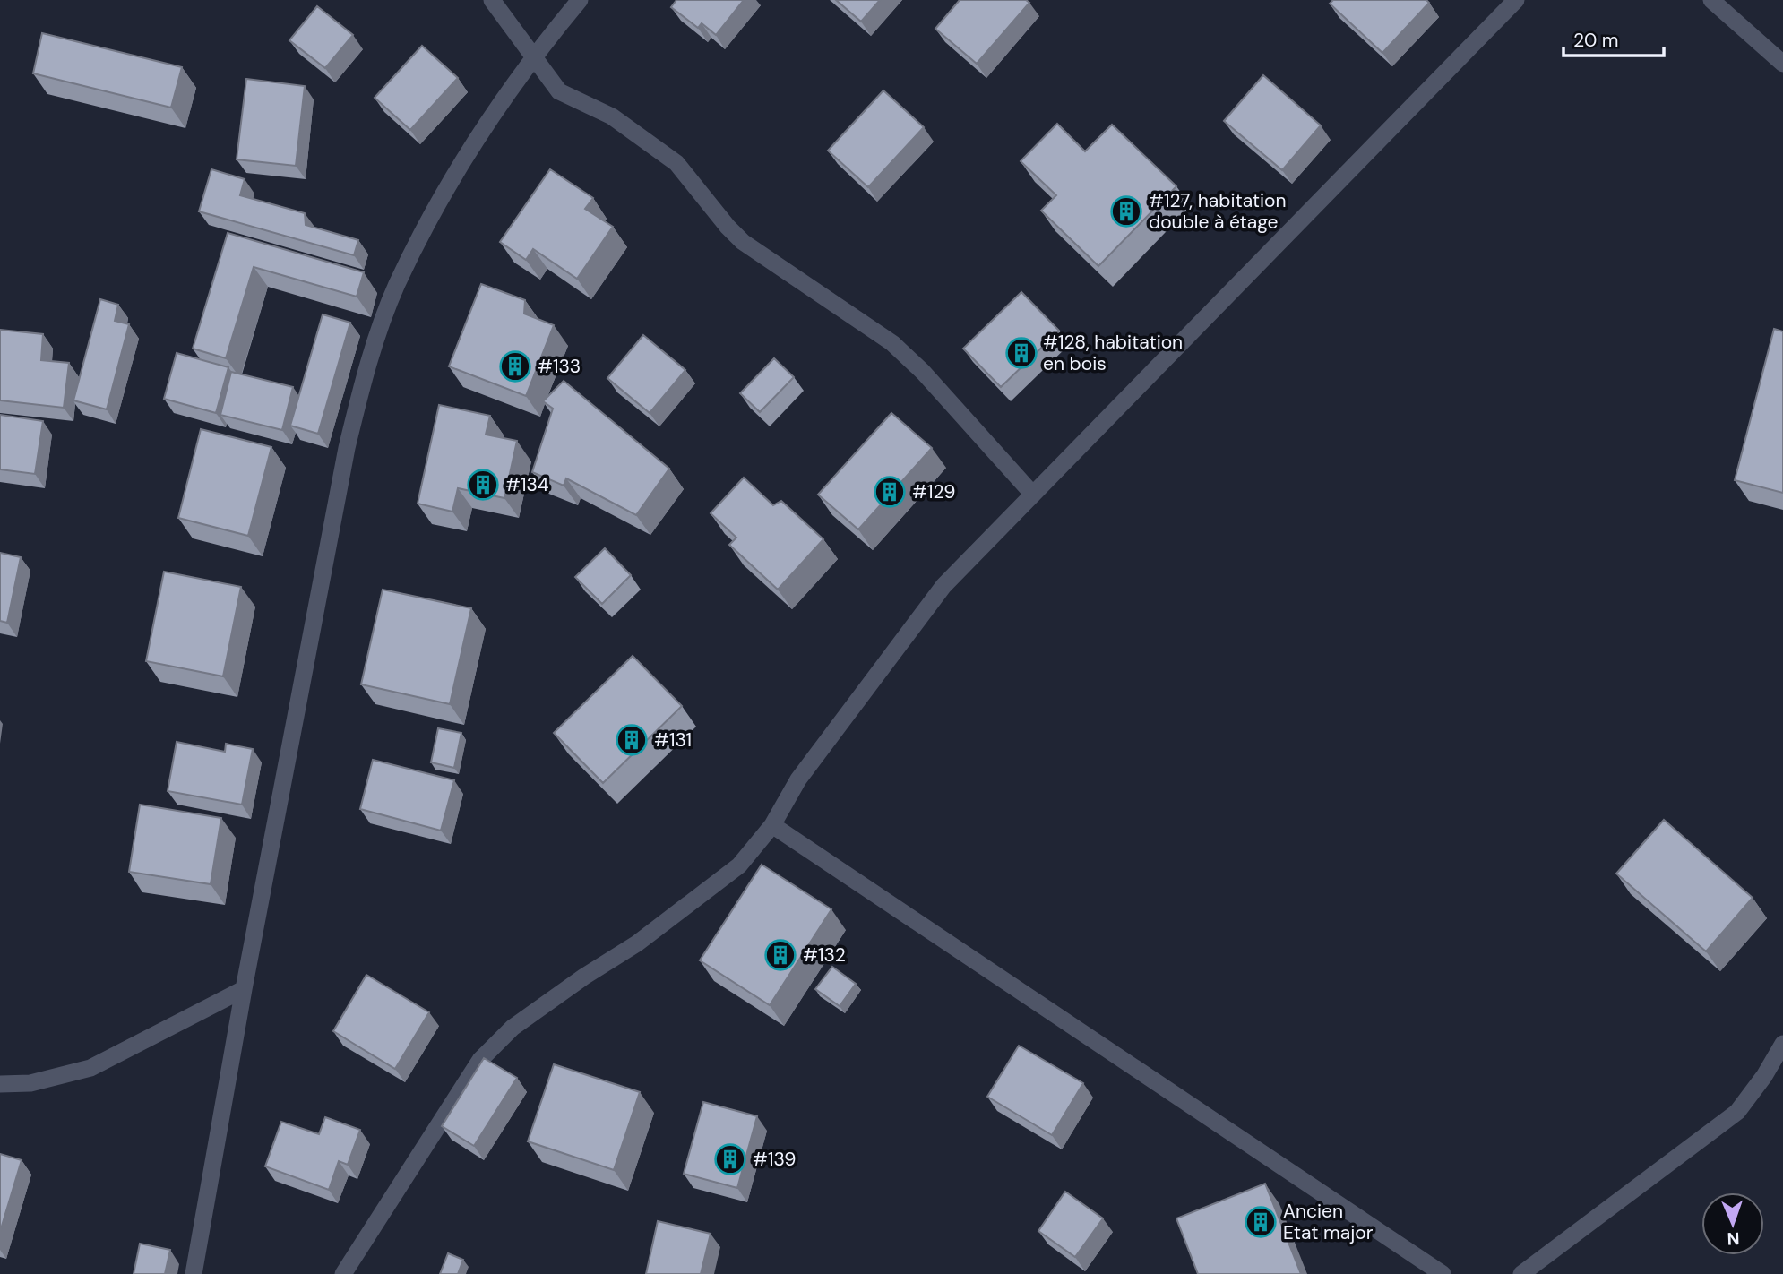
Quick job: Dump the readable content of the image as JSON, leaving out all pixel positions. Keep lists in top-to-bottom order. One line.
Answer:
{"places":{"building":["#127, habitation double à étage","#128, habitation en bois","#133","#134","#129","#131","#132","#139","Ancien Etat major"]},"scale_bar":"20 m","north":"bottom"}
